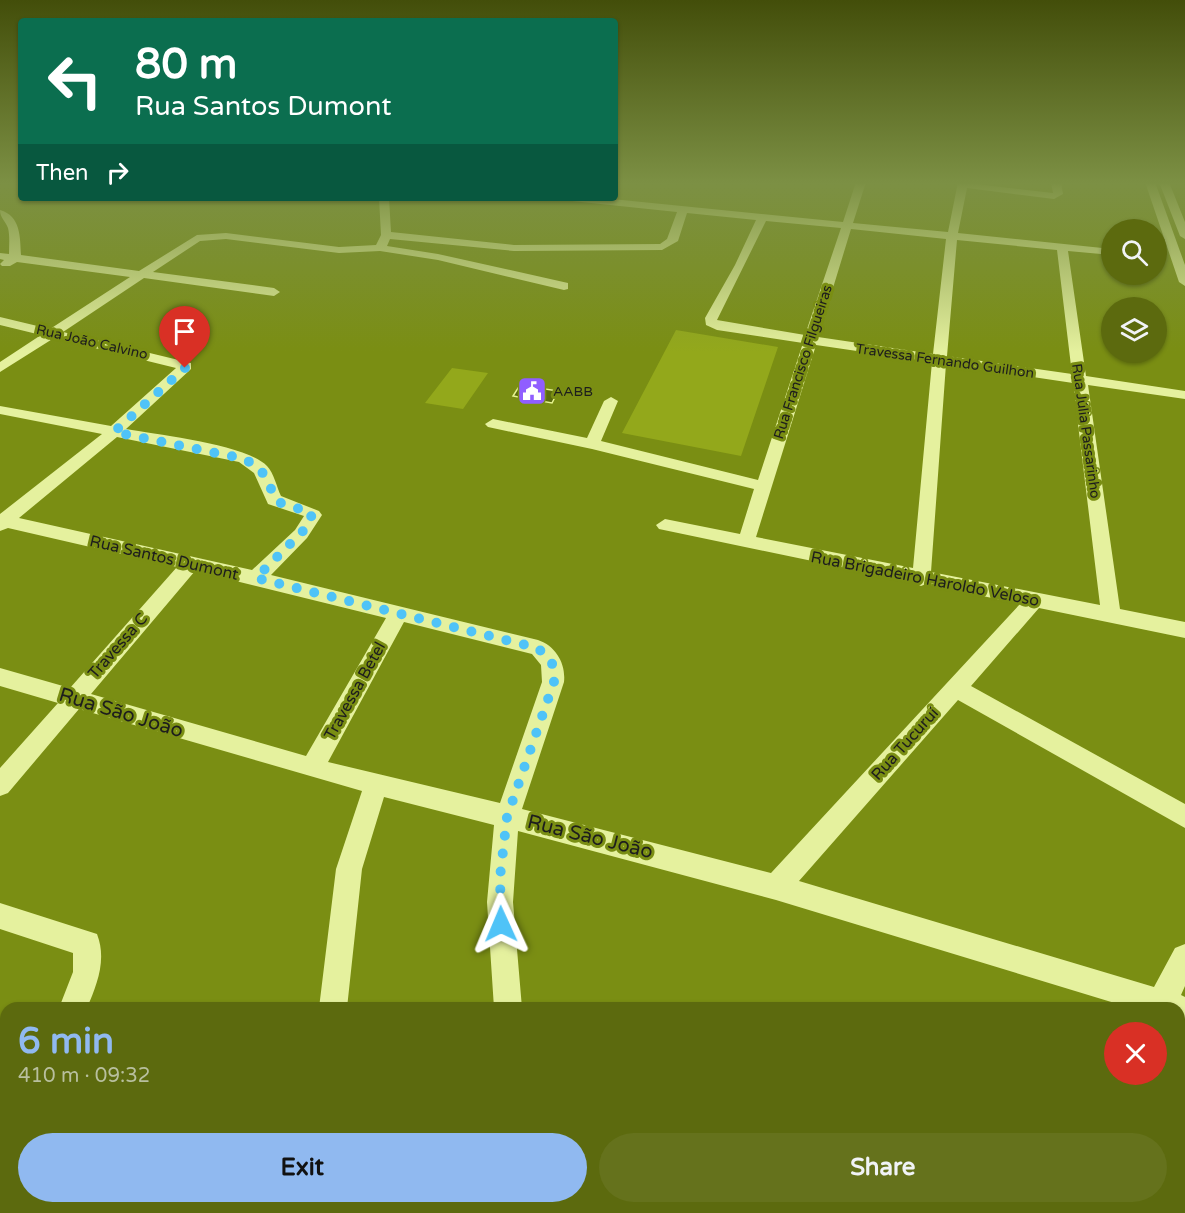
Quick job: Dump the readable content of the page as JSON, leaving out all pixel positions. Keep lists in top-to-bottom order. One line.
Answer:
{"streets":{"street":["Rua João Calvino","Travessa Fernando Guilhon","Rua Francisco Filgueiras","Rua Júlia Passarinho","Rua Santos Dumont","Rua Brigadeiro Haroldo Veloso","Travessa C","Travessa Betel","Rua São João","Rua Tucuruí"]},"crossings":[["Travessa Fernando Guilhon","Rua Francisco Filgueiras"],["Travessa Fernando Guilhon","Rua Júlia Passarinho"],["Rua Francisco Filgueiras","Rua Brigadeiro Haroldo Veloso"],["Rua Júlia Passarinho","Rua Brigadeiro Haroldo Veloso"],["Rua Santos Dumont","Travessa C"],["Rua Santos Dumont","Travessa Betel"],["Rua Santos Dumont","Rua São João"],["Rua Brigadeiro Haroldo Veloso","Rua Tucuruí"],["Travessa C","Rua São João"],["Travessa Betel","Rua São João"],["Rua São João","Rua Tucuruí"]],"places":{"public building":["AABB"]},"page":{"turn":["80 m","Rua Santos Dumont"],"then":"Then","heading":["6 min","410 m · 09:32"],"buttons":["Exit","Share"]}}
